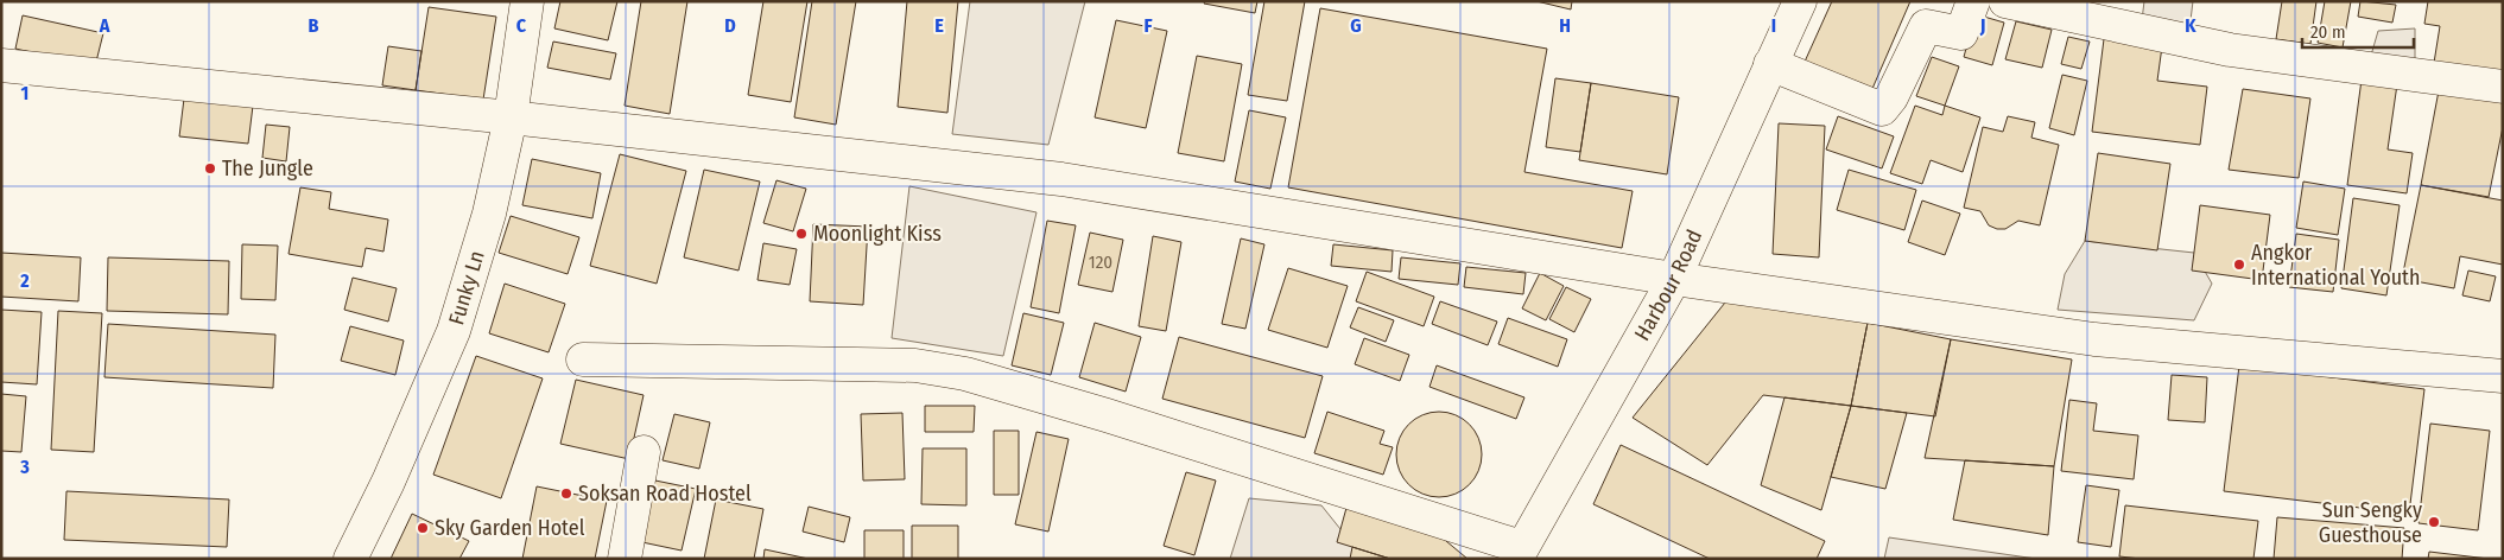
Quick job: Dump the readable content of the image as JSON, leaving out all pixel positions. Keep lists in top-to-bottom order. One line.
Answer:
{"streets":{"street":["Harbour Road","Funky Ln"]},"places":["The Jungle","Moonlight Kiss","Angkor International Youth","Soksan Road Hostel","Sun Sengky Guesthouse","Sky Garden Hotel"],"house_numbers":["120"],"scale_bar":"20 m","grid":{"columns":["A","B","C","D","E","F","G","H","I","J","K"],"rows":["1","2","3"]}}
